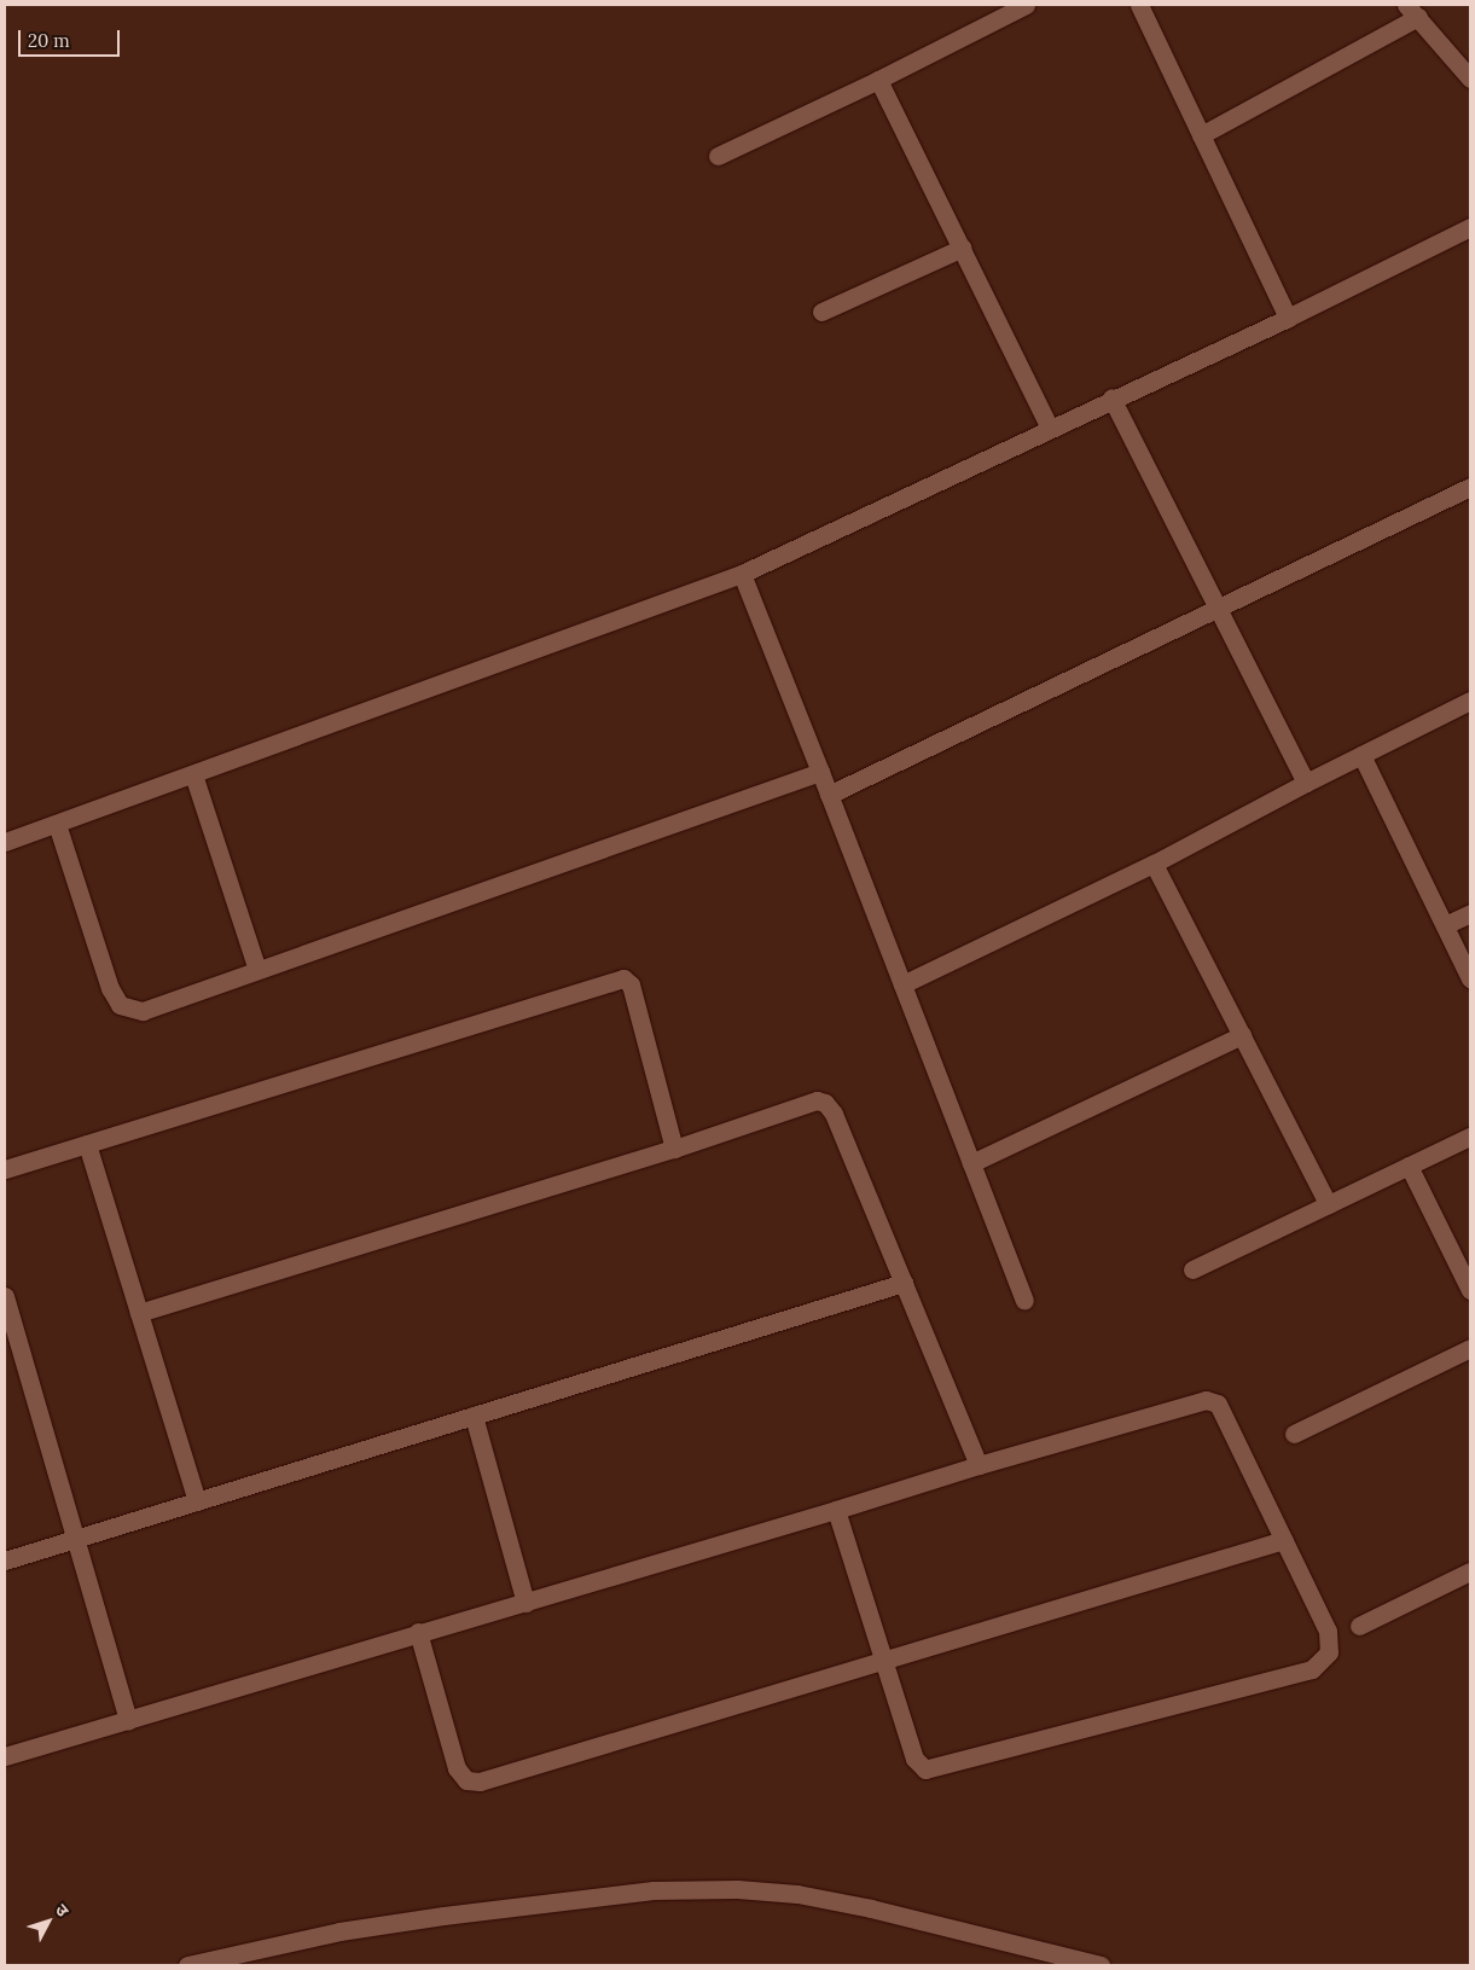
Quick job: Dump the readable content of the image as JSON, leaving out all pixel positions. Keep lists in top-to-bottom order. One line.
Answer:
{"scale_bar":"20 m","north":"top right"}
